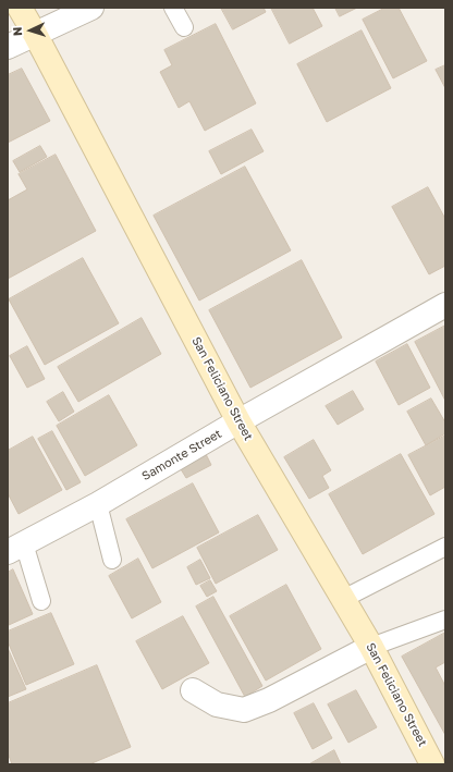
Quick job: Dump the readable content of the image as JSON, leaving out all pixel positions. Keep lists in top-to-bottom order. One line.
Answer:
{"streets":{"main road":["San Feliciano Street"],"street":["Samonte Street"]},"crossings":[["San Feliciano Street","Samonte Street"]],"north":"left"}
